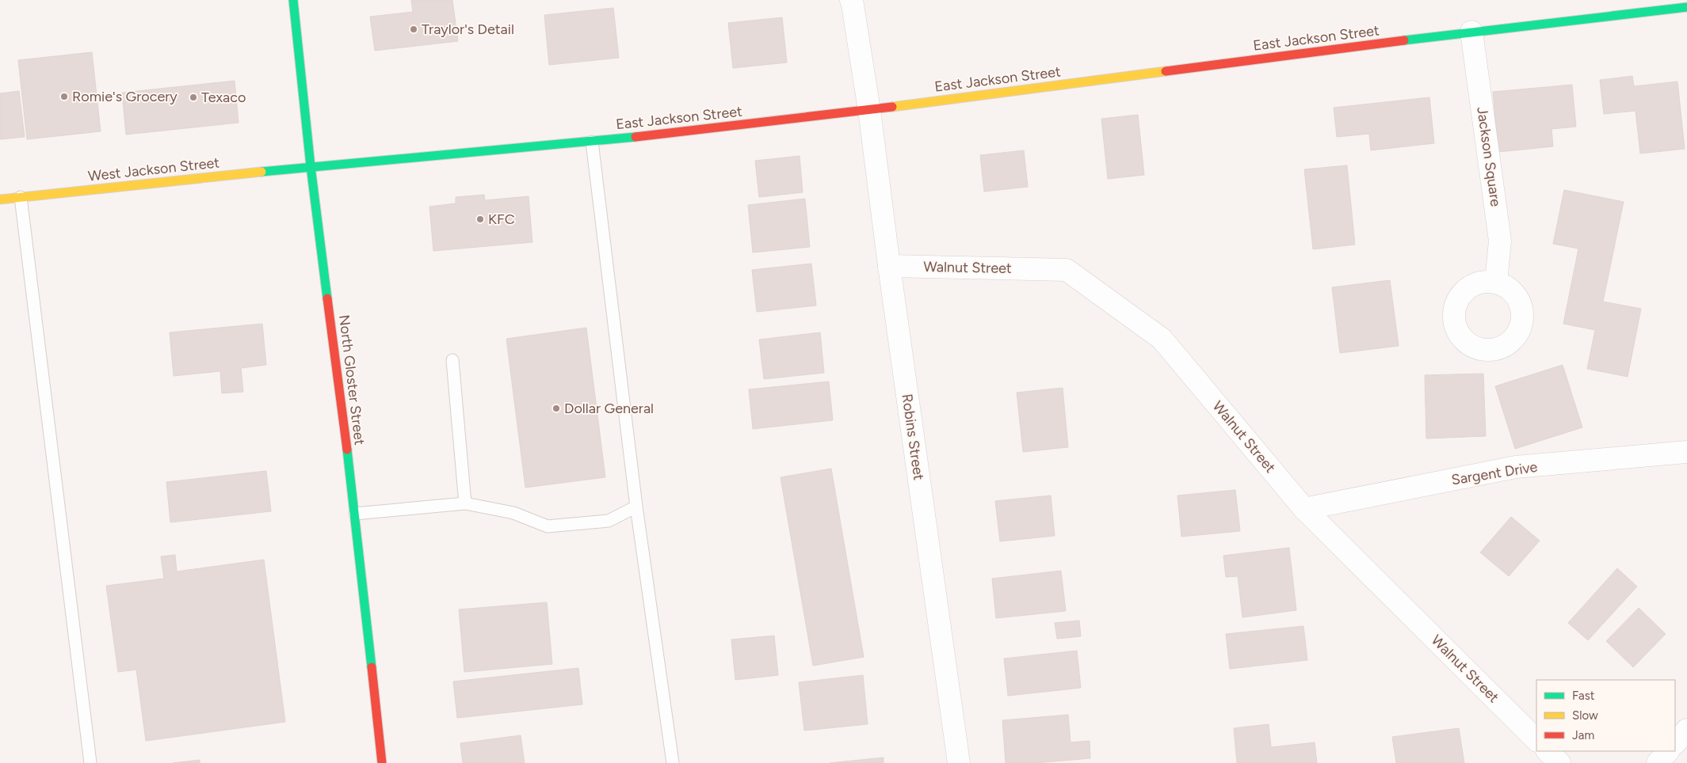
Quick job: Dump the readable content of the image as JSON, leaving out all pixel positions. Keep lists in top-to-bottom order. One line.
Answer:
{"streets":{"street":["East Jackson Street","Jackson Square","West Jackson Street","Walnut Street","North Gloster Street","Robins Street","Sargent Drive"]},"crossings":[["East Jackson Street","Jackson Square"],["East Jackson Street","West Jackson Street"],["East Jackson Street","North Gloster Street"],["East Jackson Street","Robins Street"],["West Jackson Street","North Gloster Street"],["Walnut Street","Robins Street"],["Walnut Street","Sargent Drive"]],"places":["Traylor's Detail","Romie's Grocery","Texaco","KFC","Dollar General"],"legend":["Fast","Slow","Jam"]}
